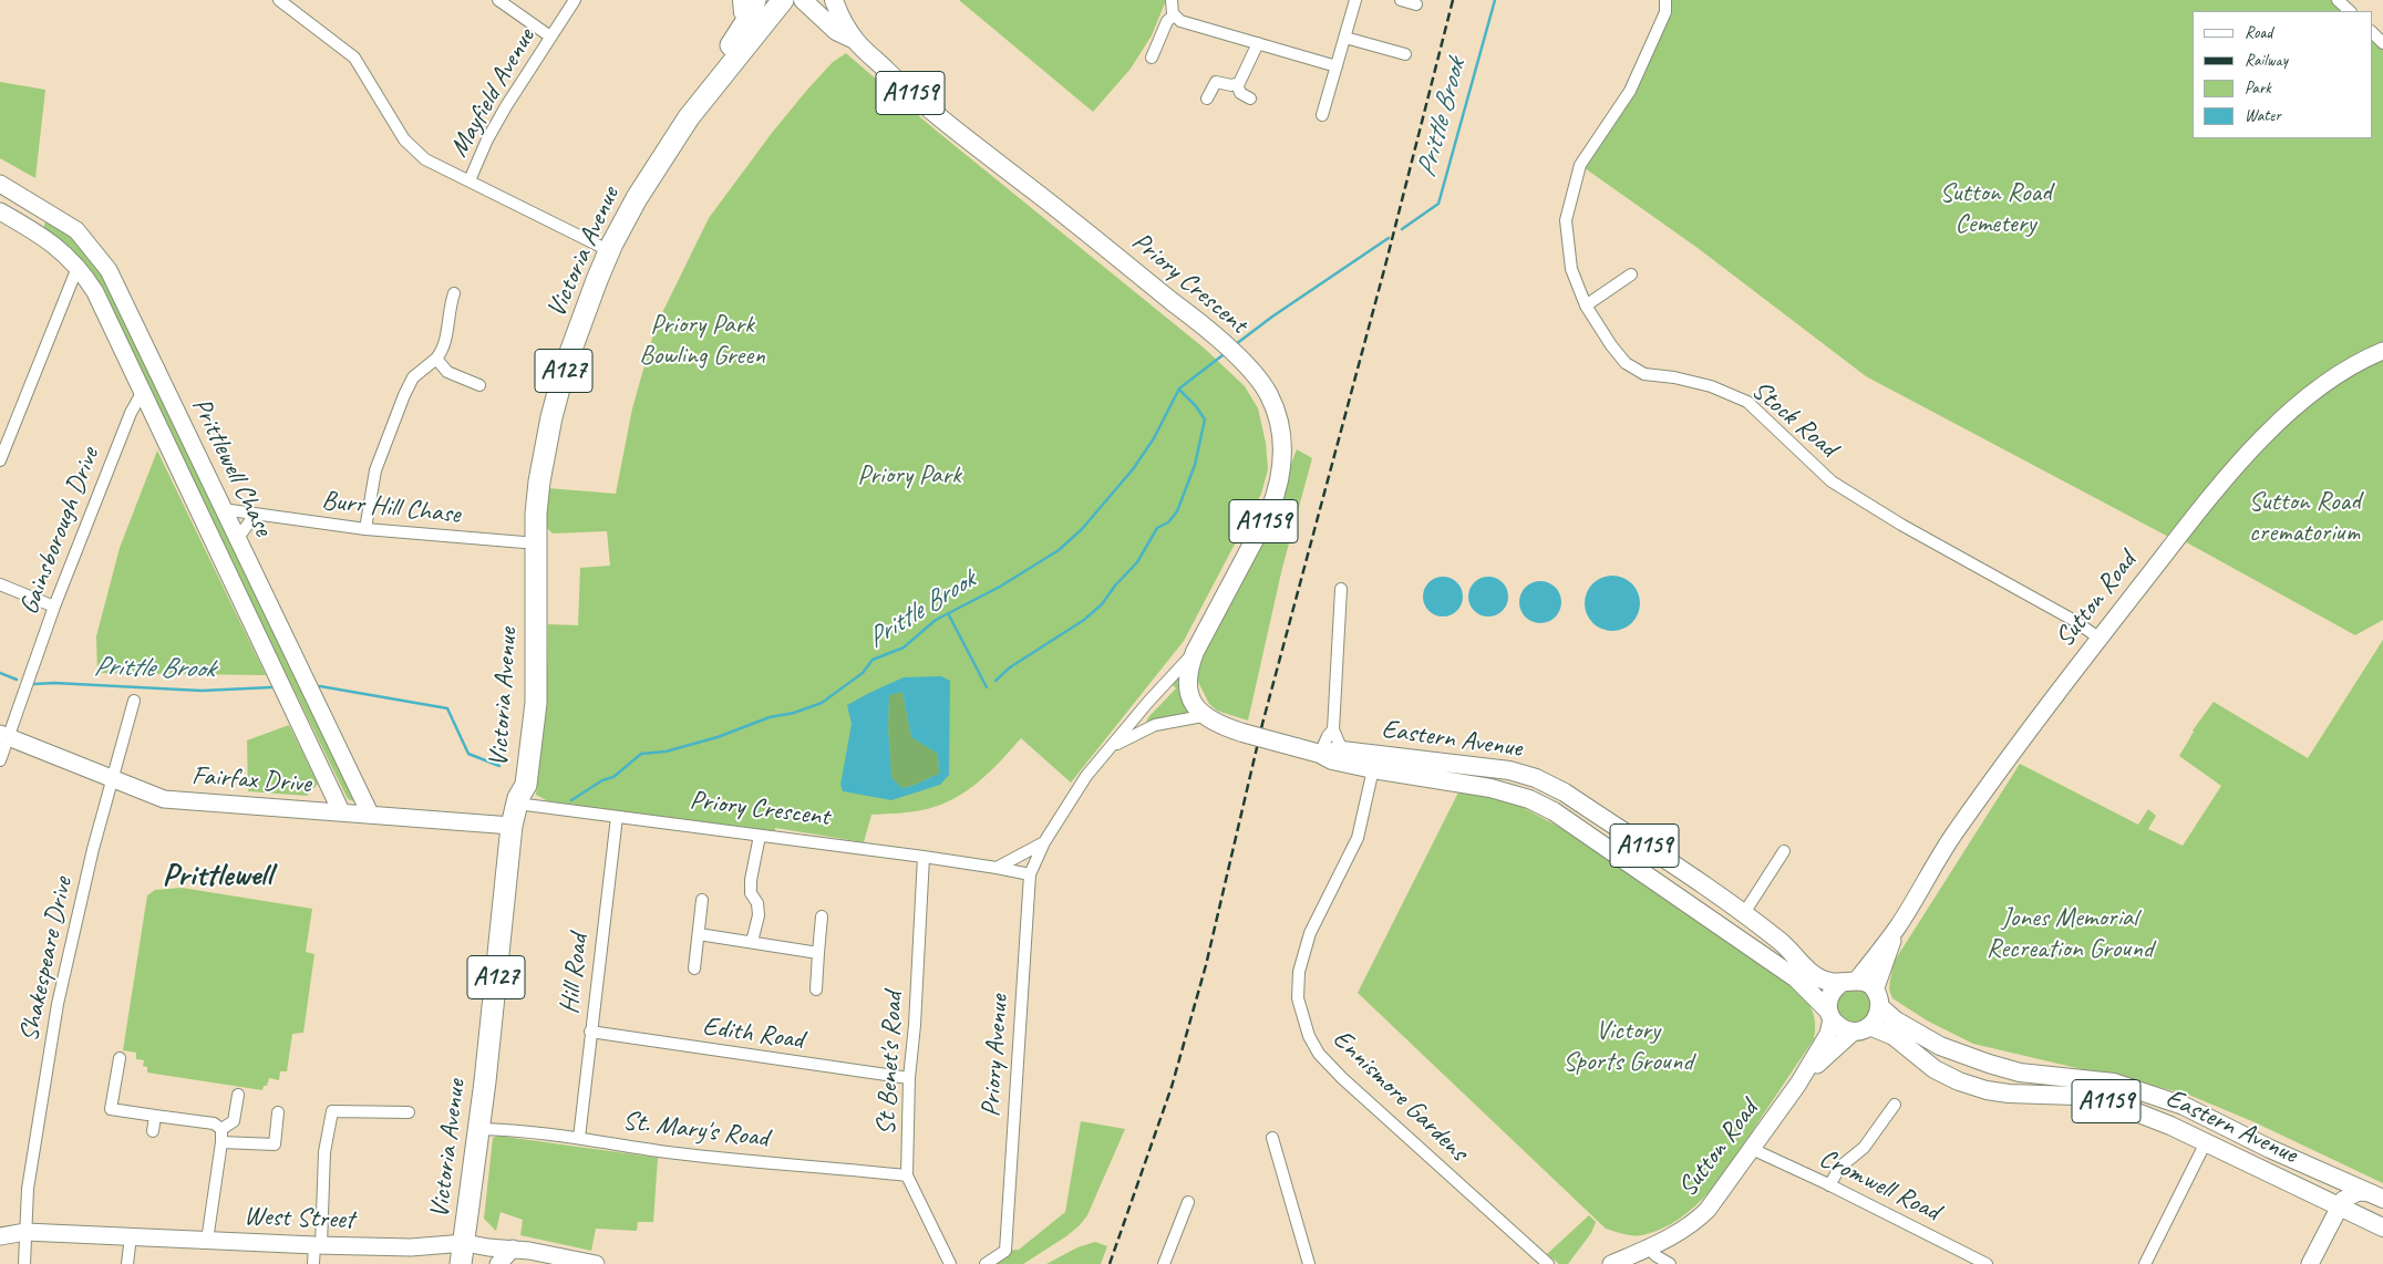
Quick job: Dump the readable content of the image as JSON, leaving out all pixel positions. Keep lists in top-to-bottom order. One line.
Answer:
{"streets":{"highway":["Victoria Avenue","A127"],"main road":["A1159","Priory Crescent","Eastern Avenue"],"street":["Mayfield Avenue","Stock Road","Prittlewell Chase","Burr Hill Chase","Gainsborough Drive","Sutton Road","Fairfax Drive","Shakespeare Drive","Hill Road","Edith Road","Priory Avenue","St Benet's Road","Ennismore Gardens","St. Mary's Road","Cromwell Road","West Street"]},"crossings":[["Victoria Avenue","Priory Crescent"],["Victoria Avenue","Burr Hill Chase"],["Victoria Avenue","Fairfax Drive"],["Victoria Avenue","St. Mary's Road"],["Victoria Avenue","West Street"],["Priory Crescent","Eastern Avenue"],["Priory Crescent","Hill Road"],["Priory Crescent","Priory Avenue"],["Priory Crescent","St Benet's Road"],["Stock Road","Sutton Road"],["Prittlewell Chase","Burr Hill Chase"],["Prittlewell Chase","Gainsborough Drive"],["Prittlewell Chase","Fairfax Drive"],["Gainsborough Drive","Fairfax Drive"],["Sutton Road","Eastern Avenue"],["Sutton Road","Cromwell Road"],["Eastern Avenue","Ennismore Gardens"],["Fairfax Drive","Shakespeare Drive"],["Shakespeare Drive","West Street"],["Hill Road","Edith Road"],["Hill Road","St. Mary's Road"],["Edith Road","St Benet's Road"],["St Benet's Road","St. Mary's Road"]],"districts":["Prittlewell"],"water":["Prittle Brook"],"parks":["Sutton Road Cemetery","Priory Park Bowling Green","Priory Park","Sutton Road crematorium","Jones Memorial Recreation Ground","Victory Sports Ground"],"legend":["Road","Railway","Park","Water"]}
